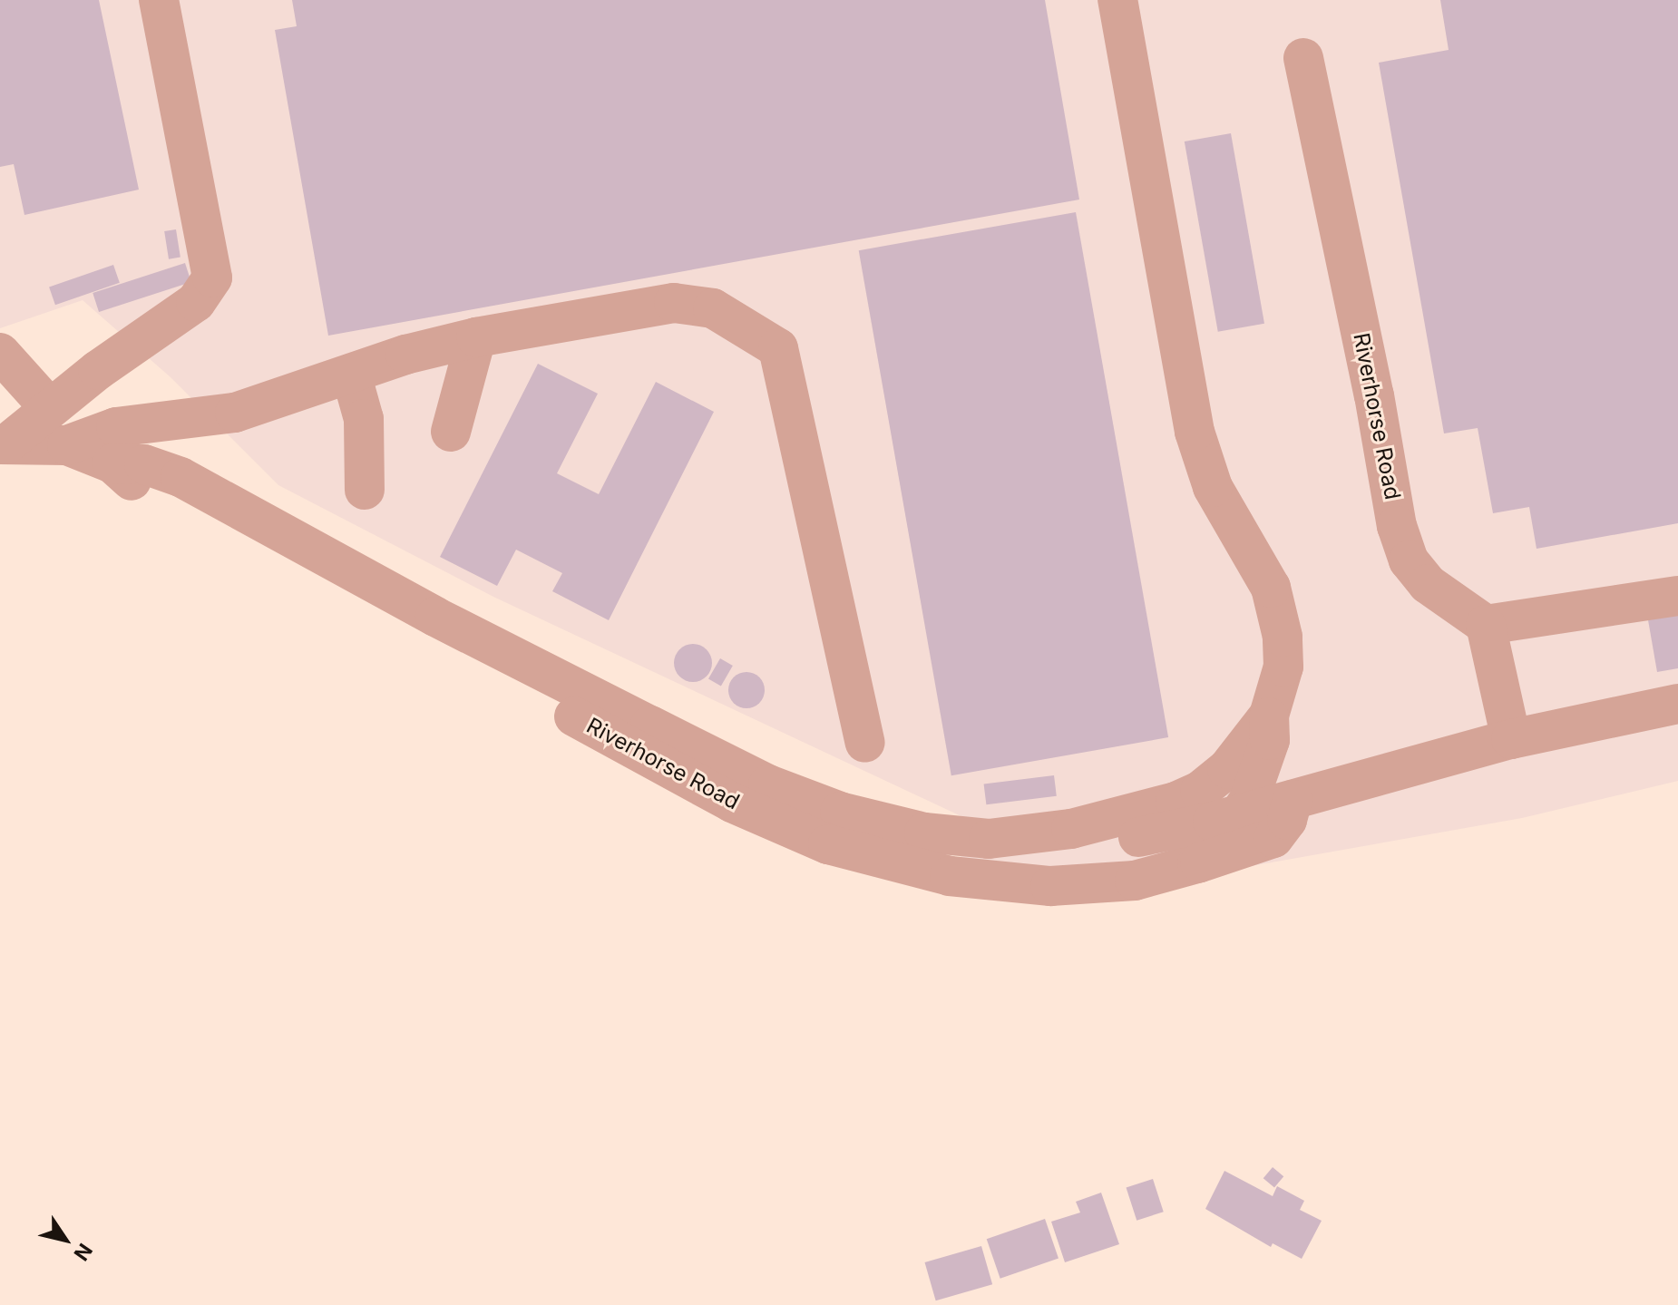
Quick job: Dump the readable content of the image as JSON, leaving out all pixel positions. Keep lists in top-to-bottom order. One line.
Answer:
{"streets":{"lane":["Riverhorse Road"]},"north":"bottom right"}
